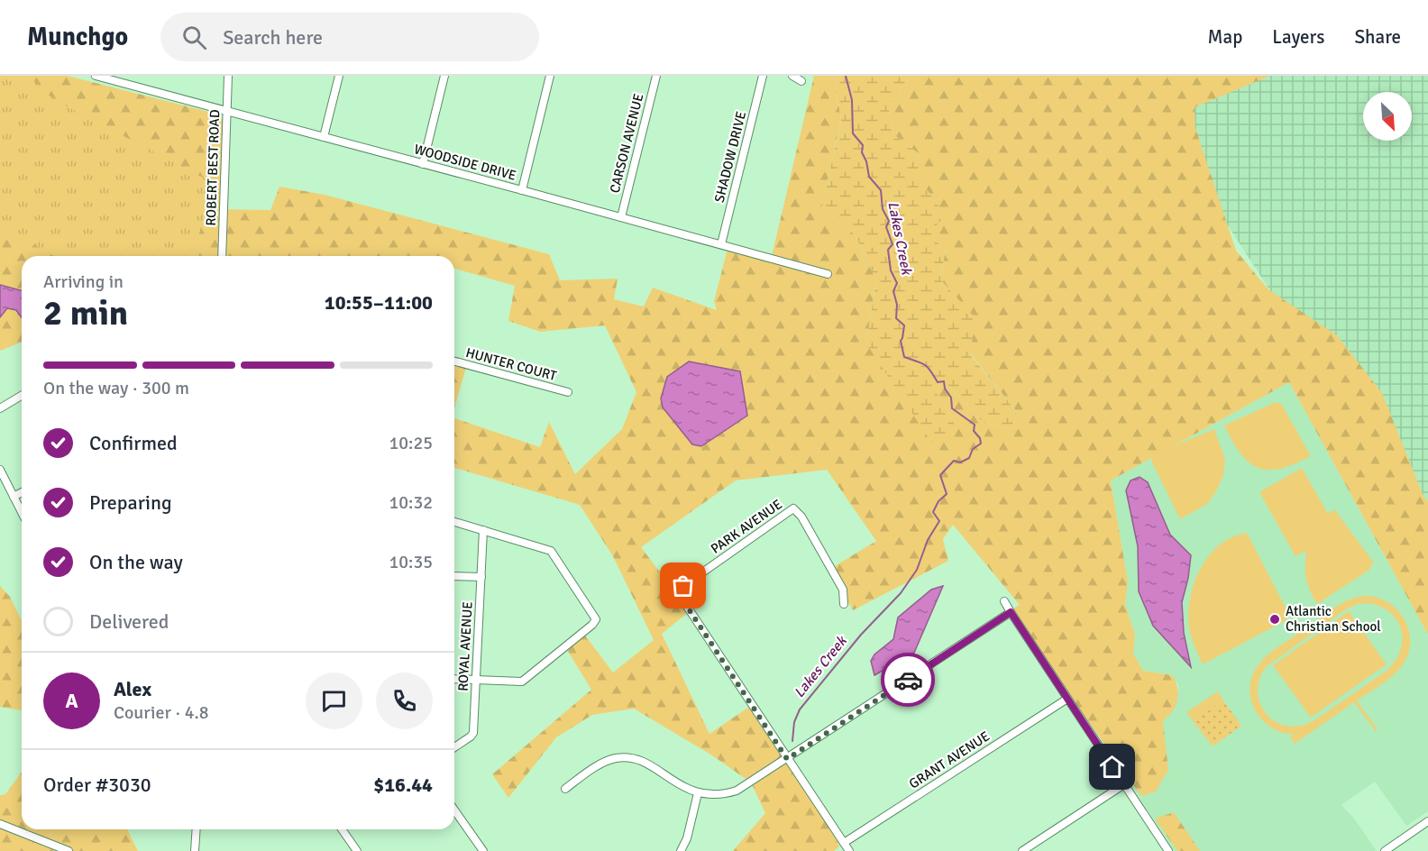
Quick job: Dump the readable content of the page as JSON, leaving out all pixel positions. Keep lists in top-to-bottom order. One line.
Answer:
{"streets":{"street":["CARSON AVENUE","SHADOW DRIVE","WOODSIDE DRIVE","ROBERT BEST ROAD","HUNTER COURT","PARK AVENUE","ROYAL AVENUE","GRANT AVENUE"]},"crossings":[["CARSON AVENUE","WOODSIDE DRIVE"],["SHADOW DRIVE","WOODSIDE DRIVE"],["WOODSIDE DRIVE","ROBERT BEST ROAD"]],"water":["Lakes Creek"],"places":["Atlantic Christian School"],"north":"bottom right","page":{"header":"Munchgo","search":"Search here","nav":["Map","Layers","Share"],"heading":["2 min","Arriving in","10:55–11:00"],"panel":["Alex","Courier · 4.8","Order #3030","$16.44"],"bar":"On the way · 300 m","list":[["Confirmed","10:25"],["Preparing","10:32"],["On the way","10:35"],"Delivered"],"round":"A"}}
